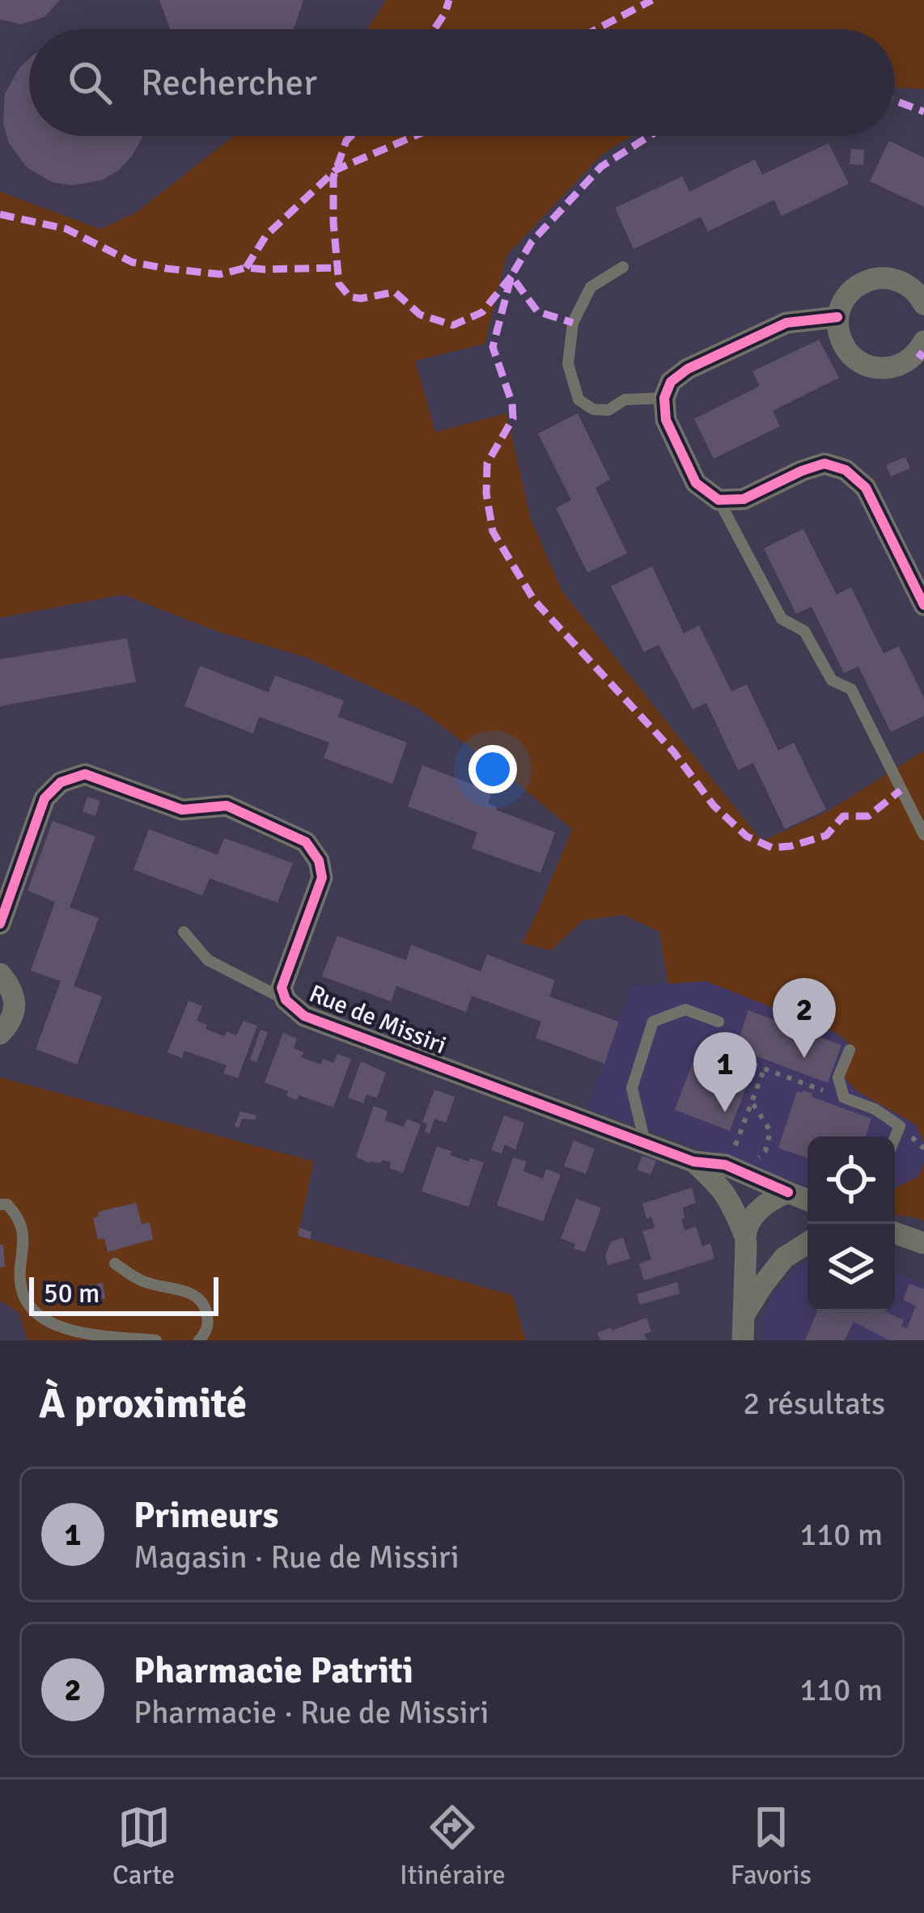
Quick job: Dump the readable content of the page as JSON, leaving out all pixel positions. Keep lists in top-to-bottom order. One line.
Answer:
{"streets":{"street":["Rue de Missiri"]},"scale_bar":"50 m","page":{"search":"Rechercher","pins":["2","1"],"scale":"50 m","heading":["À proximité","2 résultats"],"list":[{"mark":"1","name":"Primeurs","note":"Magasin · Rue de Missiri","value":"110 m"},{"mark":"2","name":"Pharmacie Patriti","note":"Pharmacie · Rue de Missiri","value":"110 m"}],"nav":["Carte","Itinéraire","Favoris"]}}
